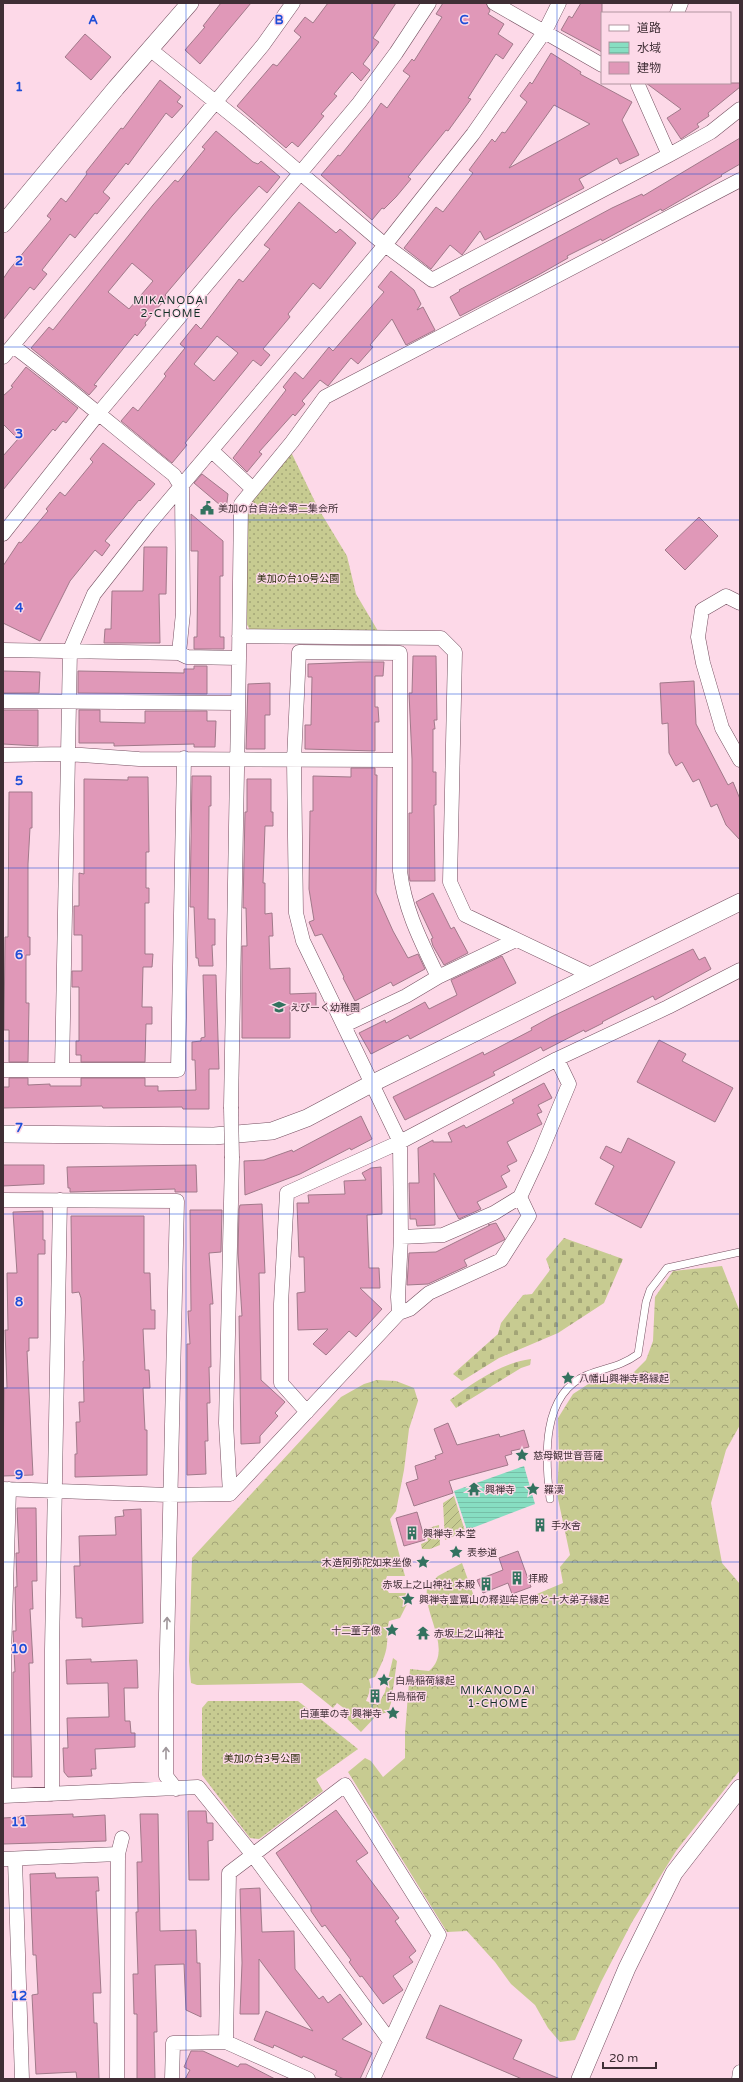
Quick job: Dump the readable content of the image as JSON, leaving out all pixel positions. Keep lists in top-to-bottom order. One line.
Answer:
{"districts":["MIKANODAI 2-CHOME","MIKANODAI 1-CHOME"],"parks":["美加の台10号公園","美加の台3号公園"],"places":{"public building":["美加の台自治会第二集会所"],"school or university":["えぴーく幼稚園"],"place":["八幡山興禅寺略縁起","慈母観世音菩薩","羅漢","表参道","木造阿弥陀如来坐像","興禅寺霊鷲山の釋迦牟尼佛と十大弟子縁起","十二童子像","白鳥稲荷縁起","白蓮華の寺 興禅寺"],"temple":["興禅寺","赤坂上之山神社"],"building":["手水舎","興禅寺 本堂","拝殿","赤坂上之山神社 本殿","白鳥稲荷"]},"legend":["道路","水域","建物"],"scale_bar":"20 m","grid":{"columns":["A","B","C"],"rows":["1","2","3","4","5","6","7","8","9","10","11","12"]}}
